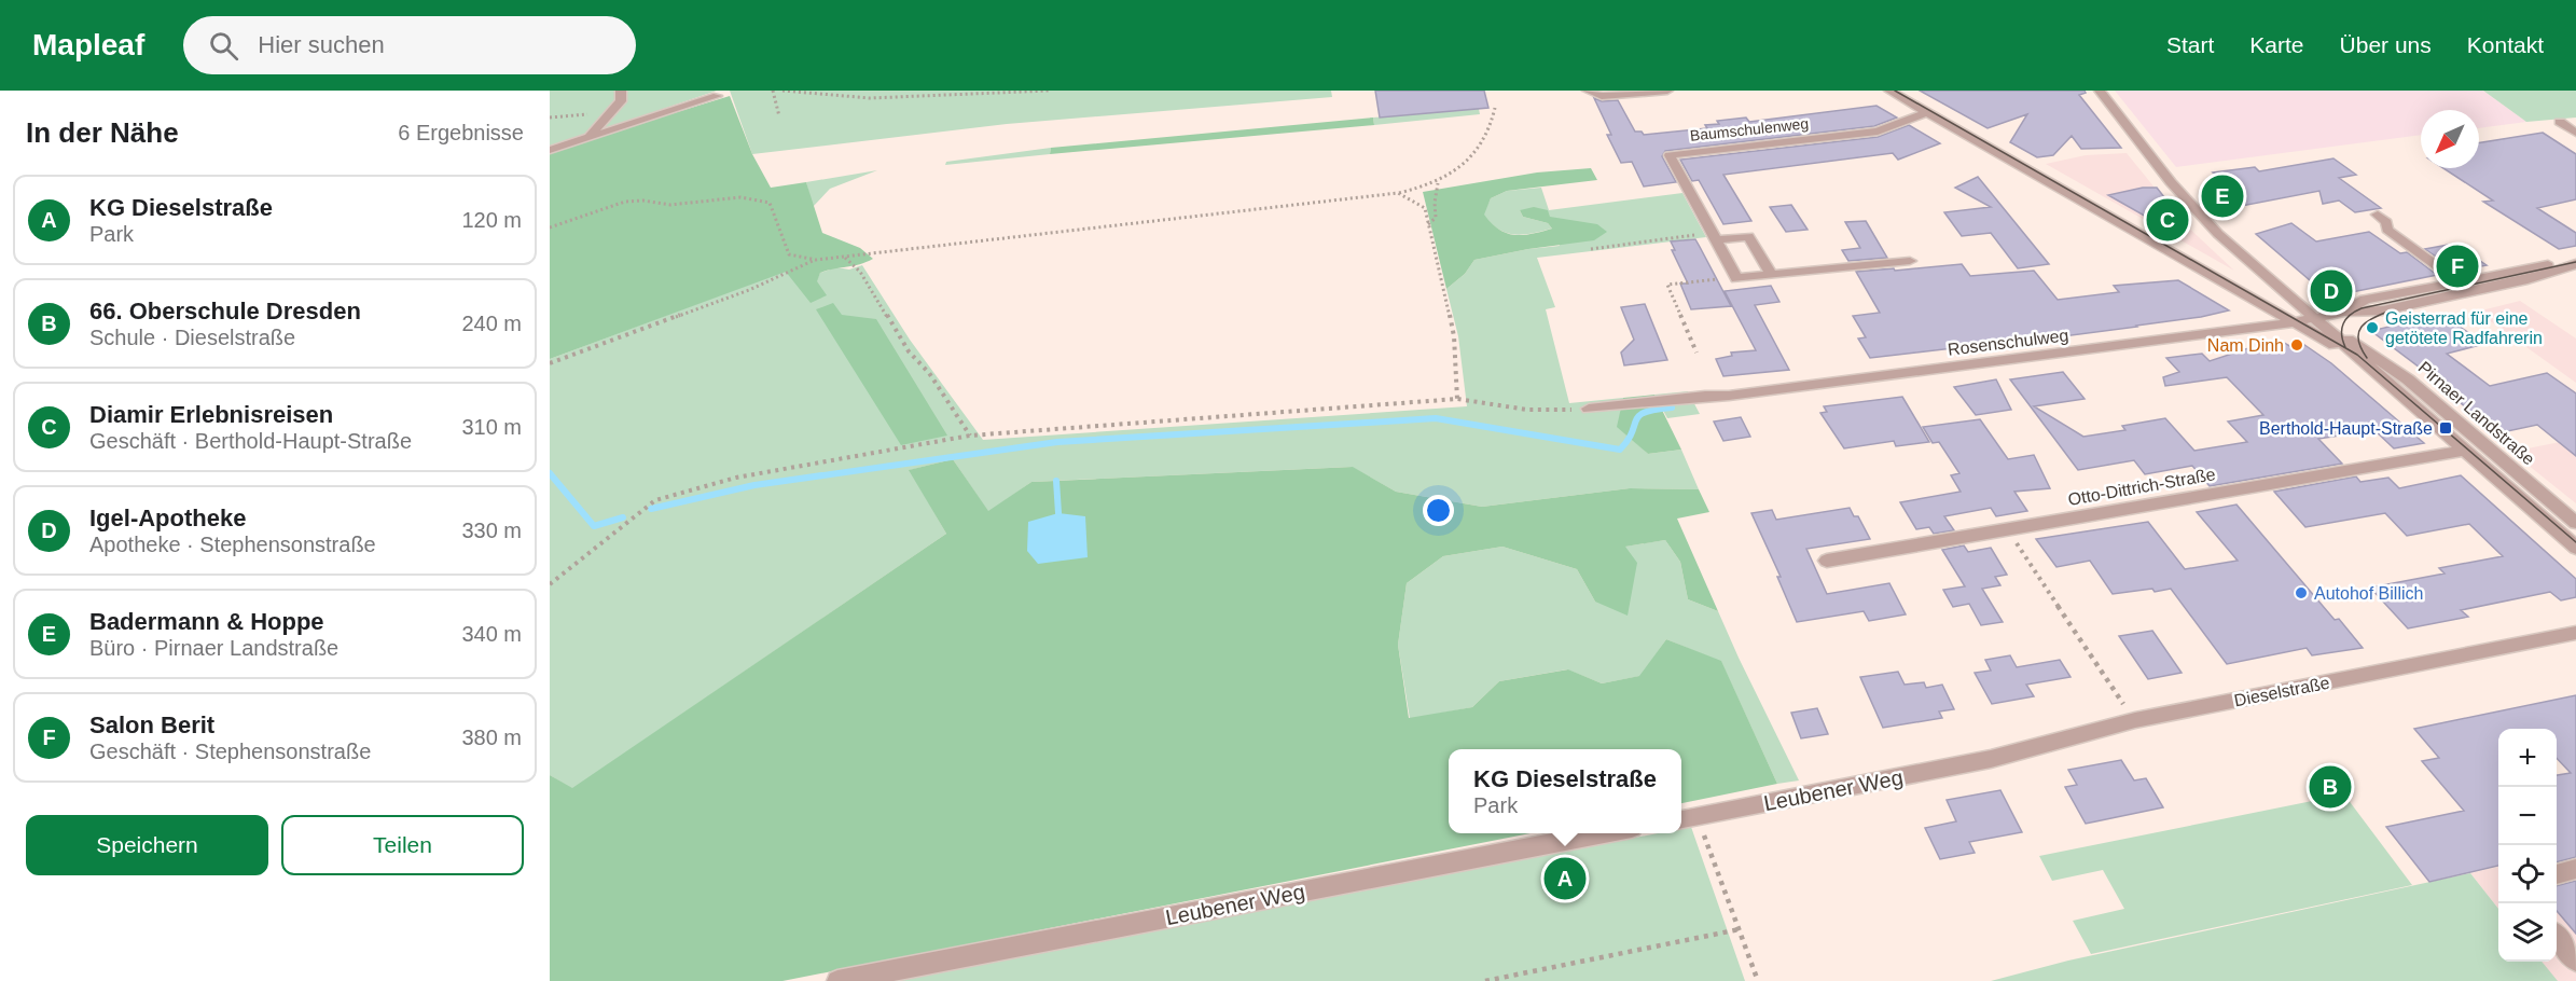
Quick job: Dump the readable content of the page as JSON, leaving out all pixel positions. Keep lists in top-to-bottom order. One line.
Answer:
{"streets":{"street":["Baumschulenweg","Rosenschulweg","Pirnaer Landstraße","Otto-Dittrich-Straße","Dieselstraße","Leubener Weg"]},"crossings":[["Rosenschulweg","Pirnaer Landstraße"],["Pirnaer Landstraße","Otto-Dittrich-Straße"],["Dieselstraße","Leubener Weg"]],"places":{"other":["Geisterrad für eine getötete Radfahrerin","Nam Dinh","Autohof Billich"],"transit":["Berthold-Haupt-Straße"]},"north":"bottom left","page":{"header":"Mapleaf","search":"Hier suchen","nav":["Start","Karte","Über uns","Kontakt"],"heading":["In der Nähe","6 Ergebnisse"],"pins":["E","C","F","D","B","A"],"list":[{"mark":"A","name":"KG Dieselstraße","note":"Park","value":"120 m"},{"mark":"B","name":"66. Oberschule Dresden","note":"Schule · Dieselstraße","value":"240 m"},{"mark":"C","name":"Diamir Erlebnisreisen","note":"Geschäft · Berthold-Haupt-Straße","value":"310 m"},{"mark":"D","name":"Igel-Apotheke","note":"Apotheke · Stephensonstraße","value":"330 m"},{"mark":"E","name":"Badermann & Hoppe","note":"Büro · Pirnaer Landstraße","value":"340 m"},{"mark":"F","name":"Salon Berit","note":"Geschäft · Stephensonstraße","value":"380 m"}],"map_buttons":["+","−"],"popup":["KG Dieselstraße","Park"],"buttons":["Speichern","Teilen"]}}
